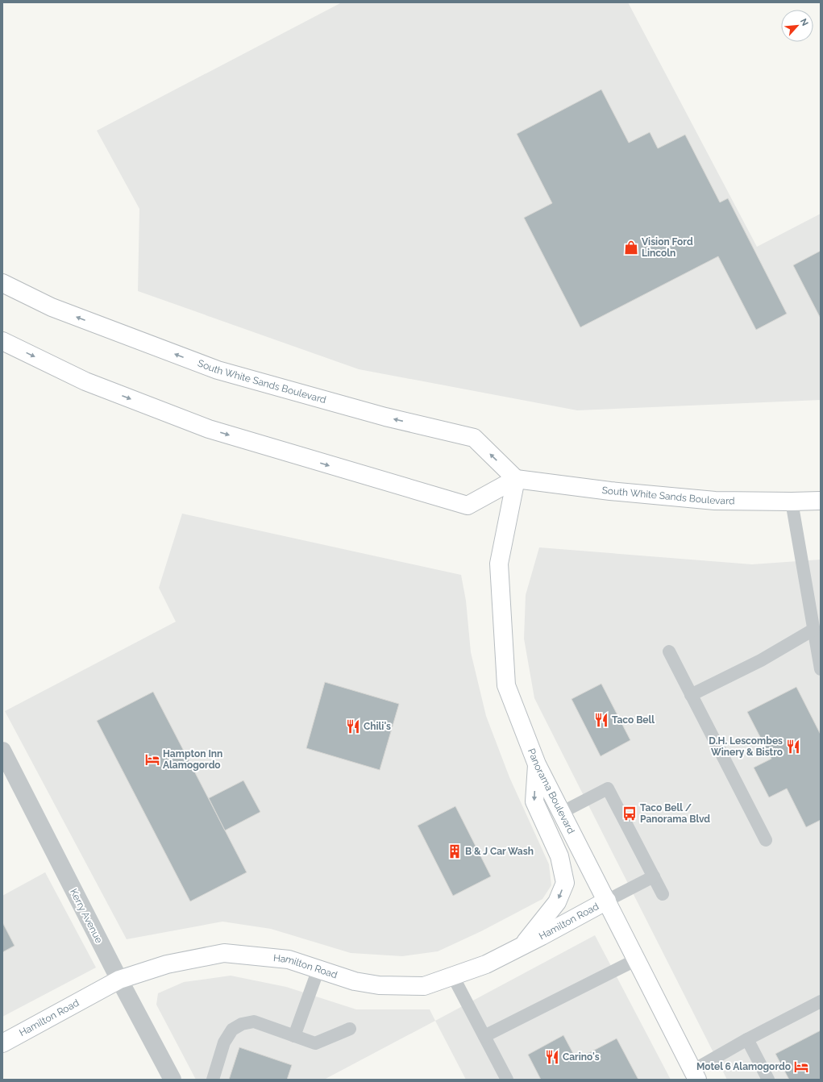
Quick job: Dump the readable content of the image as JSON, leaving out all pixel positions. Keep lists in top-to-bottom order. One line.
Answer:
{"streets":{"main road":["South White Sands Boulevard","Panorama Boulevard","Hamilton Road"],"street":["Kerry Avenue"]},"crossings":[["South White Sands Boulevard","Panorama Boulevard"],["Panorama Boulevard","Hamilton Road"],["Kerry Avenue","Hamilton Road"]],"places":{"shop":["Vision Ford Lincoln"],"restaurant":["Taco Bell","Chili's","D.H. Lescombes Winery & Bistro","Carino's"],"hotel":["Hampton Inn Alamogordo","Motel 6 Alamogordo"],"bus stop":["Taco Bell / Panorama Blvd"],"building":["B & J Car Wash"]},"north":"top right"}
